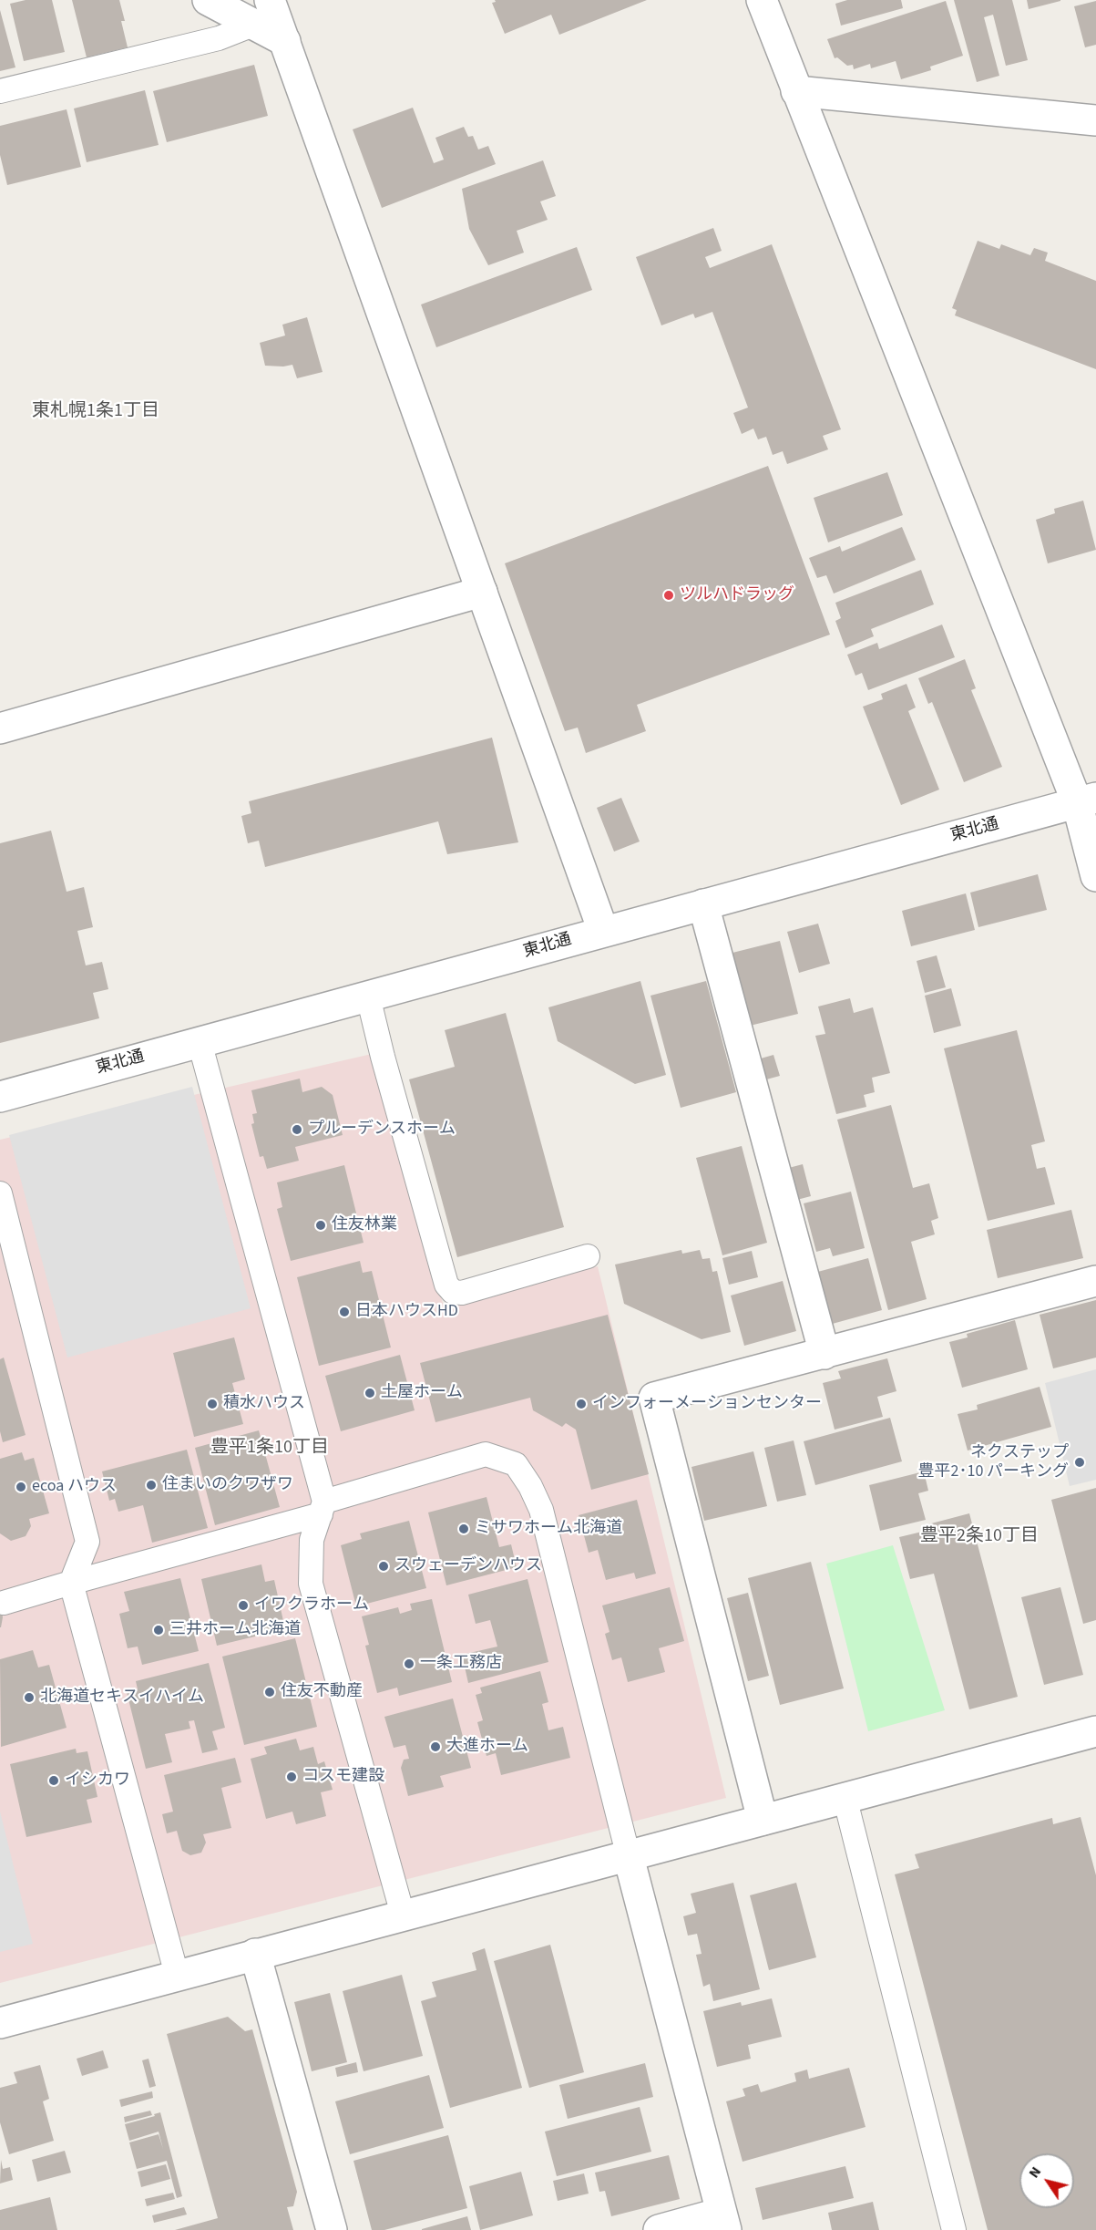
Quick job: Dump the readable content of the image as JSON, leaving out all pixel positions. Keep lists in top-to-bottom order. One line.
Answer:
{"streets":{"street":["東北通"]},"districts":["東札幌1条1丁目","豊平1条10丁目","豊平2条10丁目"],"places":["ツルハドラッグ","プルーデンスホーム","住友林業","日本ハウスHD","土屋ホーム","積水ハウス","インフォーメーションセンター","ネクステップ 豊平2･10 パーキング","住まいのクワザワ","ecoa ハウス","ミサワホーム北海道","スウェーデンハウス","イワクラホーム","三井ホーム北海道","一条工務店","住友不動産","北海道セキスイハイム","大進ホーム","コスモ建設","イシカワ"],"north":"top left"}
